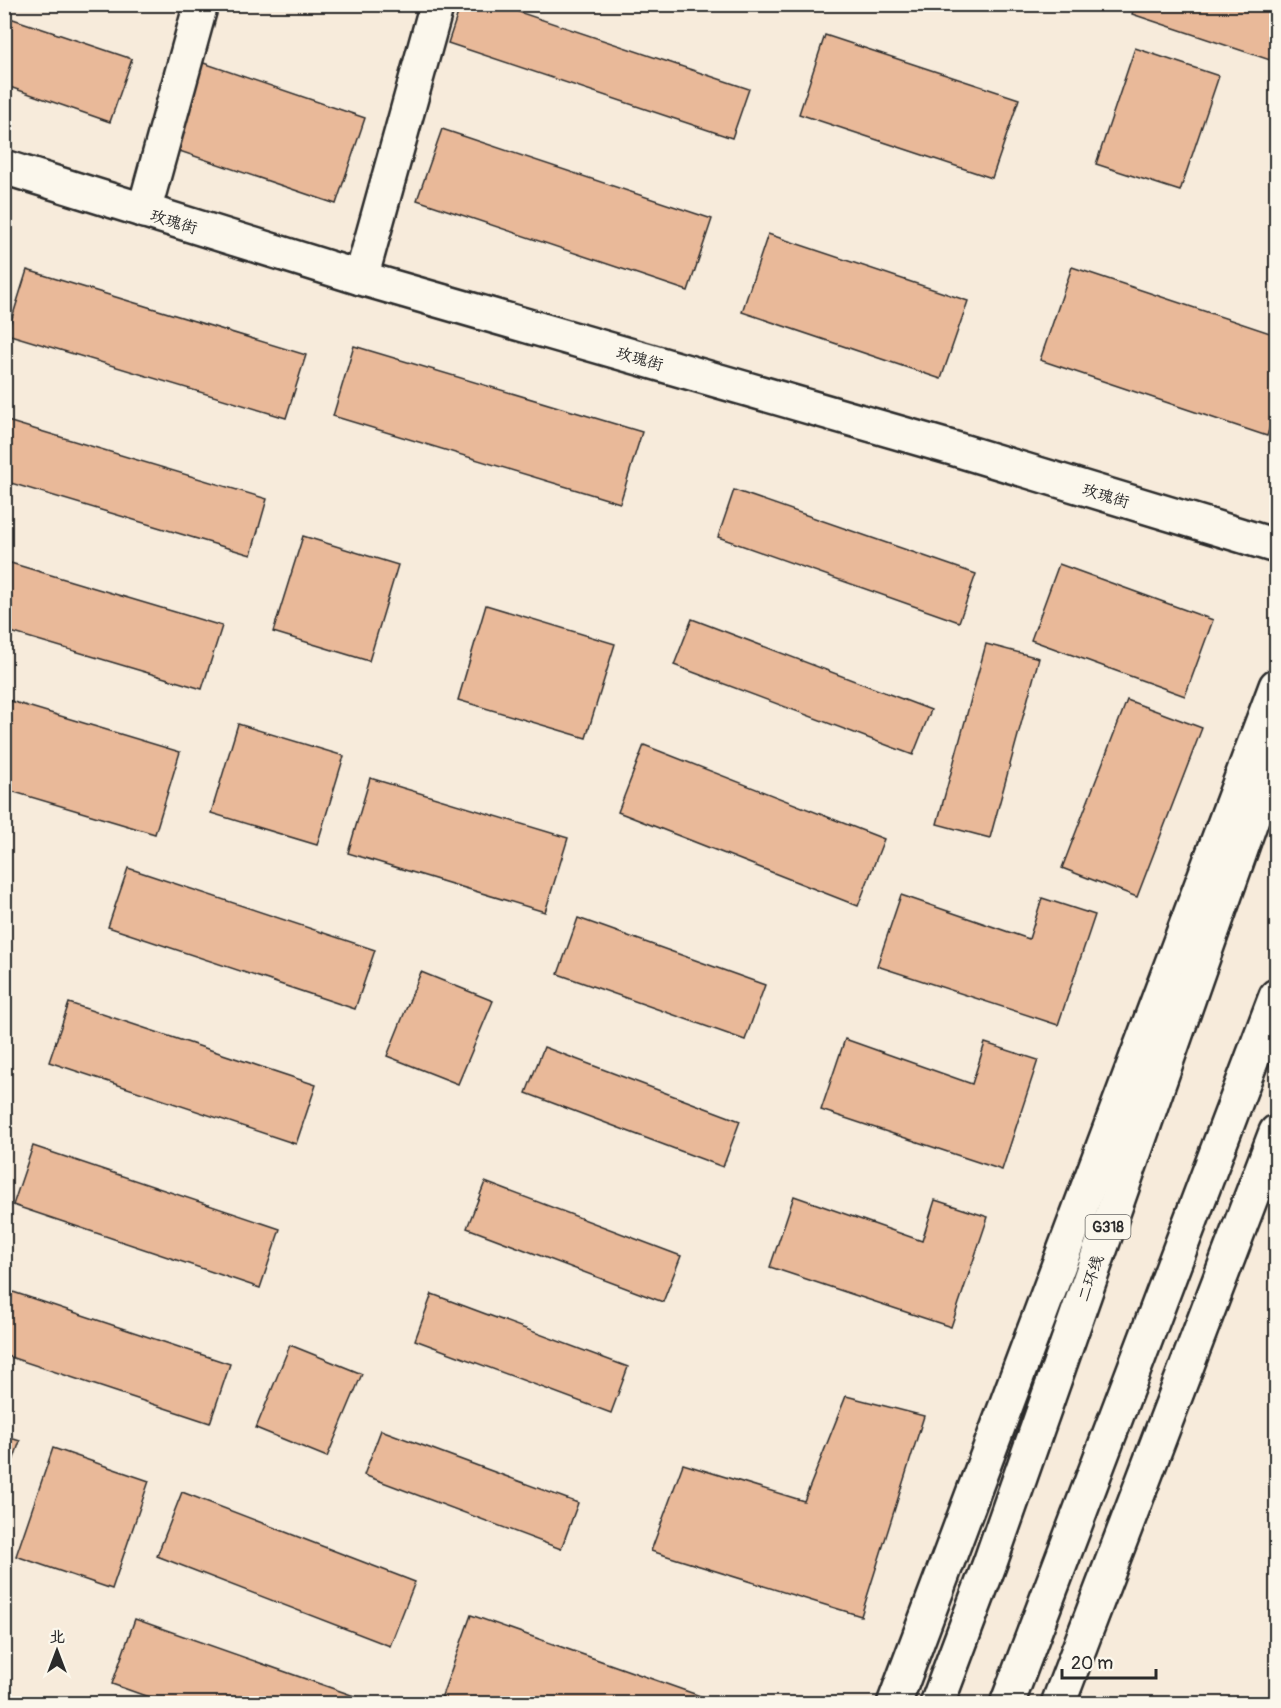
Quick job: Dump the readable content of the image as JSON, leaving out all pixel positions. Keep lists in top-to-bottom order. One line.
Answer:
{"streets":{"main road":["玫瑰街","G318","二环线"]},"scale_bar":"20 m","north":"top"}
